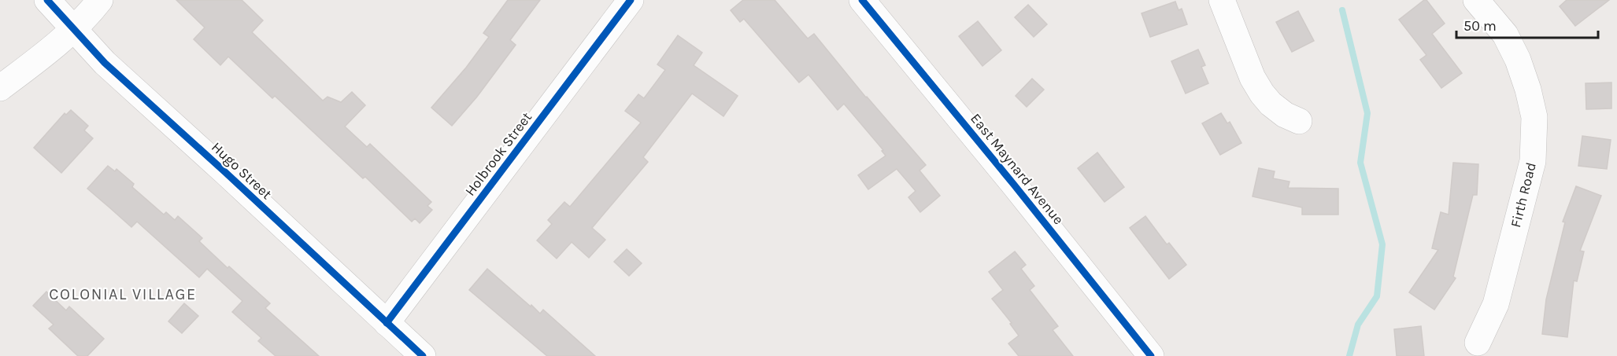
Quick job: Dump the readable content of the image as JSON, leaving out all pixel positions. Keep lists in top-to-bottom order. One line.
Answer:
{"streets":{"street":["Holbrook Street","East Maynard Avenue","Hugo Street","Firth Road"]},"crossings":[["Holbrook Street","Hugo Street"]],"districts":["COLONIAL VILLAGE"],"scale_bar":"50 m"}
